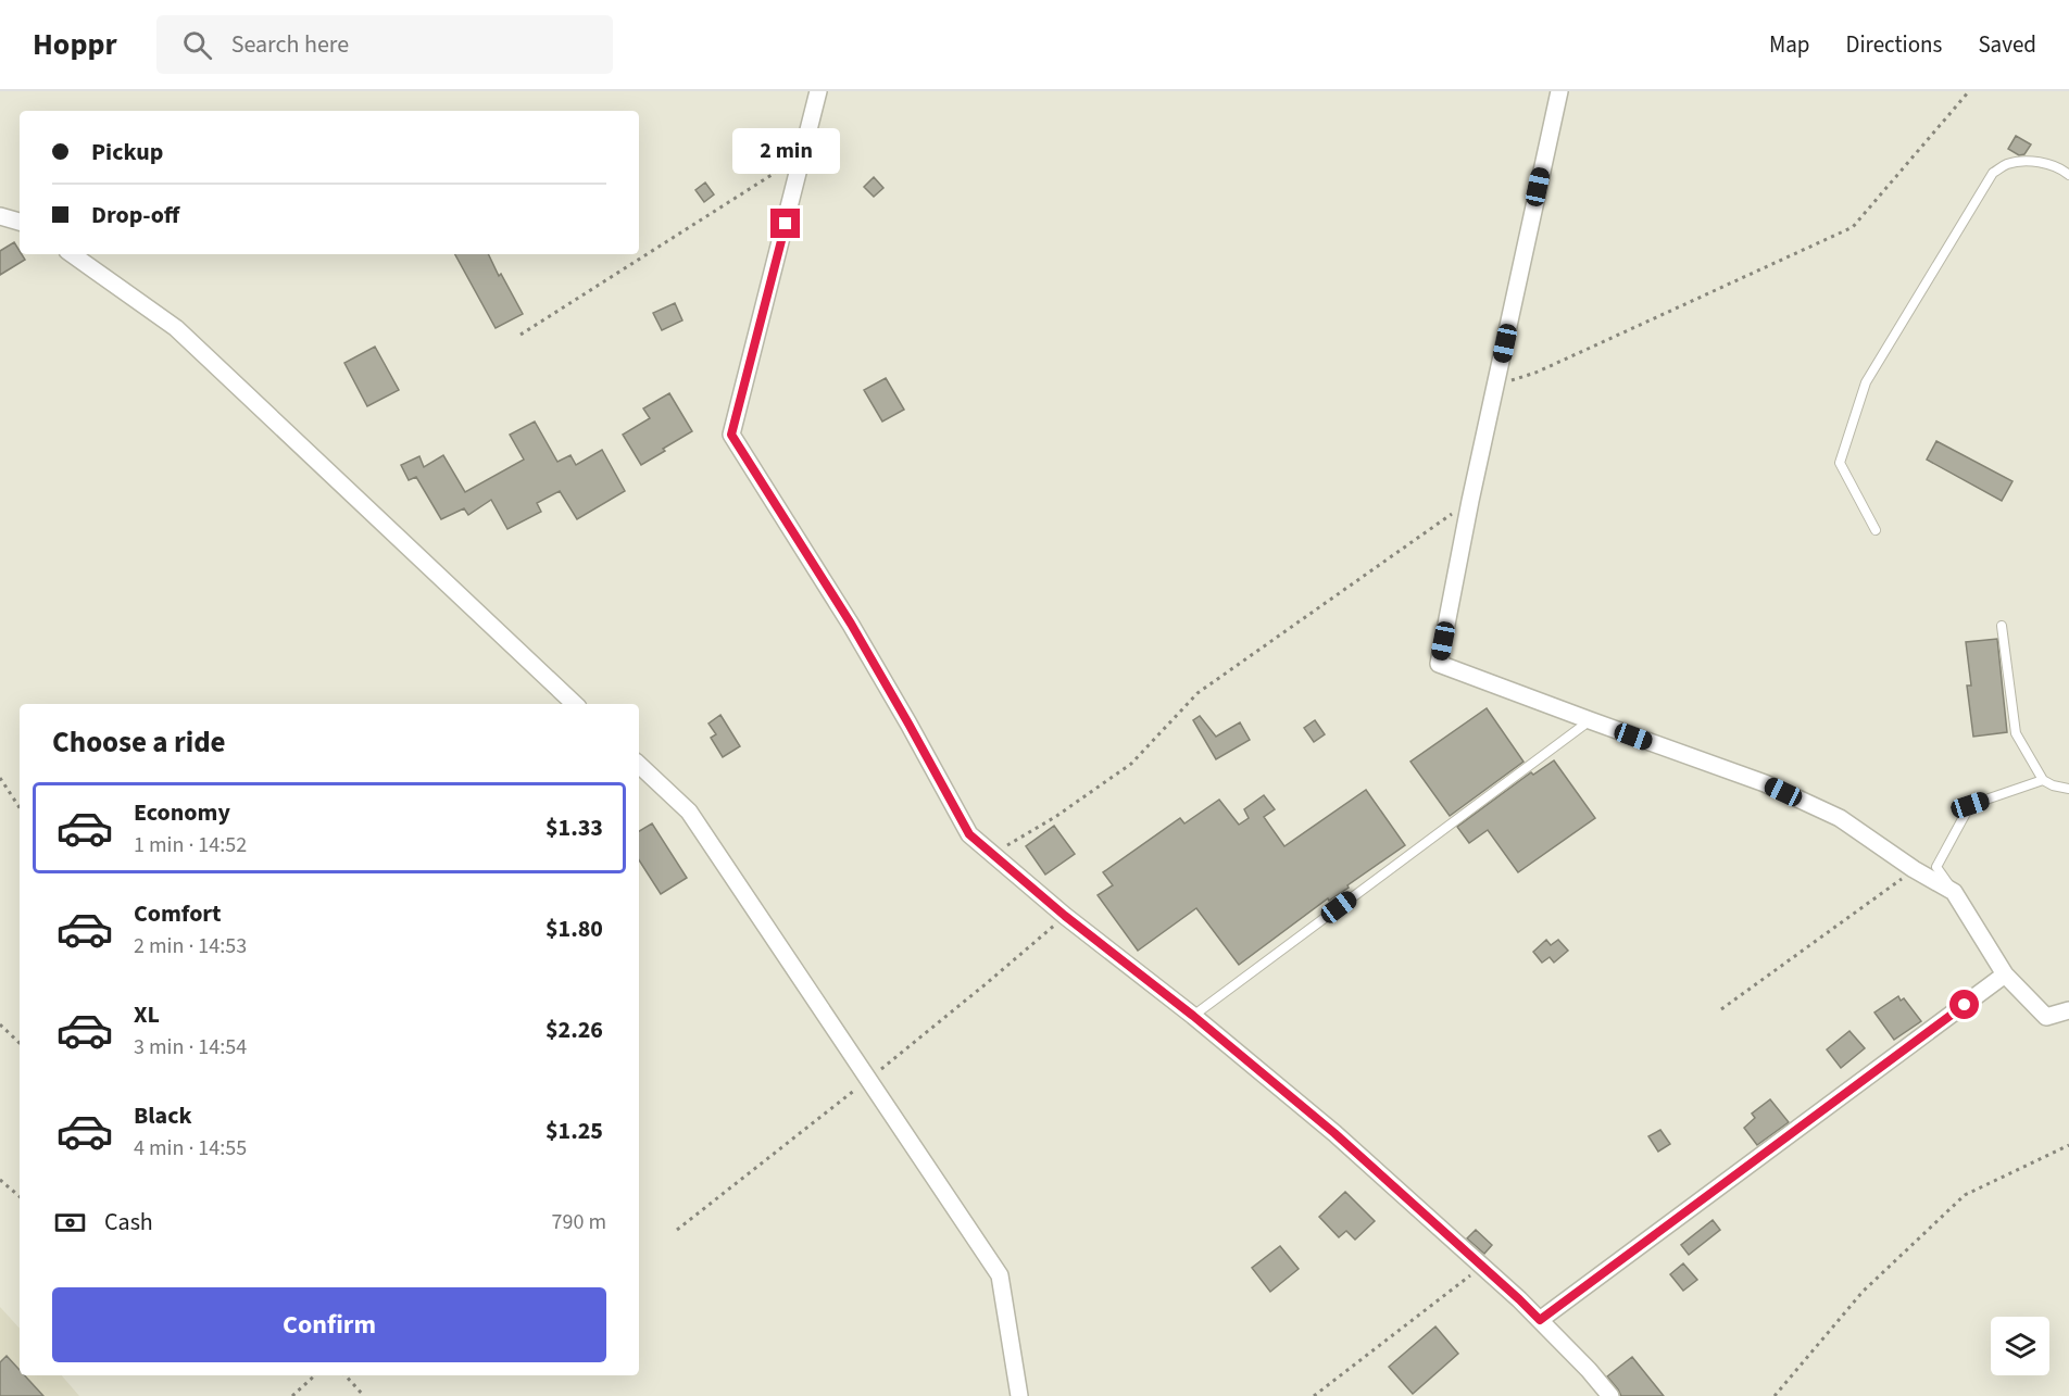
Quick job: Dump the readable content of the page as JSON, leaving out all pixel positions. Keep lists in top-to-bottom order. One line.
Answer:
{"page":{"header":"Hoppr","search":"Search here","nav":["Map","Directions","Saved"],"banner":["Pickup","Drop-off"],"bubble":"2 min","heading":"Choose a ride","list":[{"name":"Economy","note":"1 min · 14:52","value":"$1.33"},{"name":"Comfort","note":"2 min · 14:53","value":"$1.80"},{"name":"XL","note":"3 min · 14:54","value":"$2.26"},{"name":"Black","note":"4 min · 14:55","value":"$1.25"}],"pay":["Cash","790 m"],"buttons":"Confirm"}}
